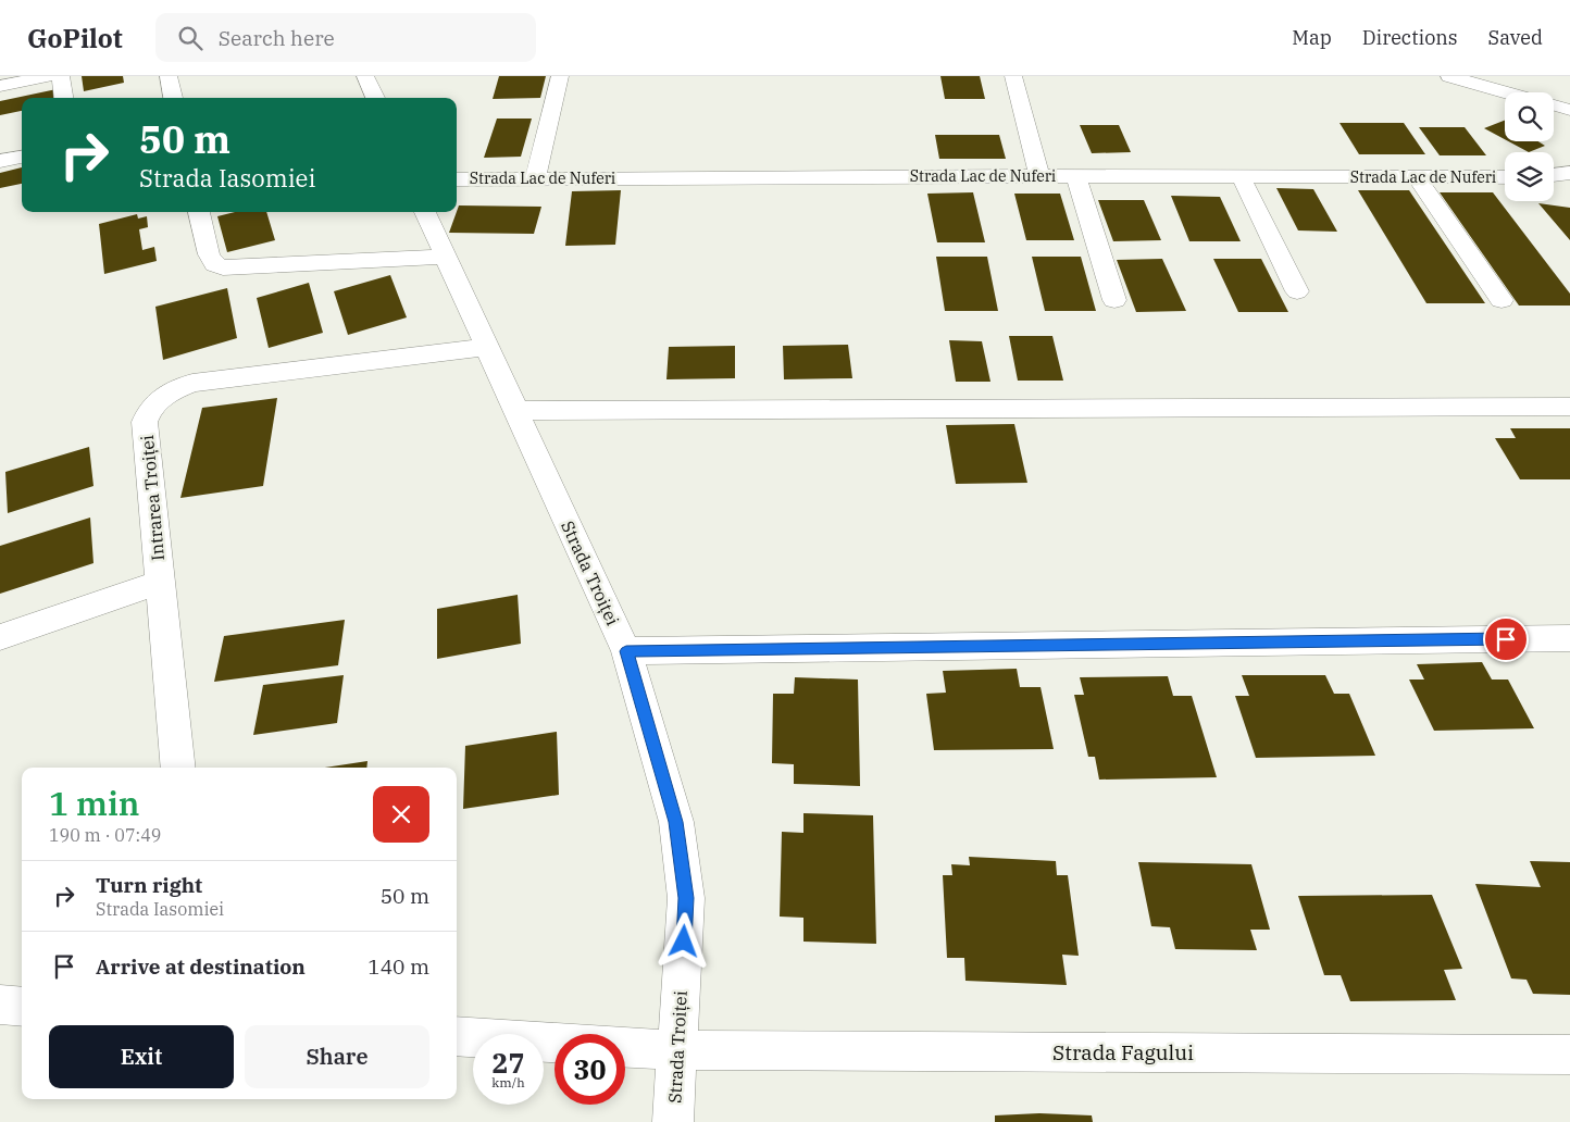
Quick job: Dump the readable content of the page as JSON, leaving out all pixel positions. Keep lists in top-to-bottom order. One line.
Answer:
{"streets":{"street":["Strada Lac de Nuferi","Intrarea Troiței","Strada Troiței","Strada Fagului"]},"crossings":[["Intrarea Troiței","Strada Troiței"],["Strada Troiței","Strada Fagului"]],"page":{"header":"GoPilot","search":"Search here","nav":["Map","Directions","Saved"],"turn":["50 m","Strada Iasomiei"],"heading":["1 min","190 m · 07:49"],"list":[{"name":"Turn right","note":"Strada Iasomiei","value":"50 m"},{"name":"Arrive at destination","value":"140 m"}],"buttons":["Exit","Share"],"speed":"27 km/h","limit":"30"}}
